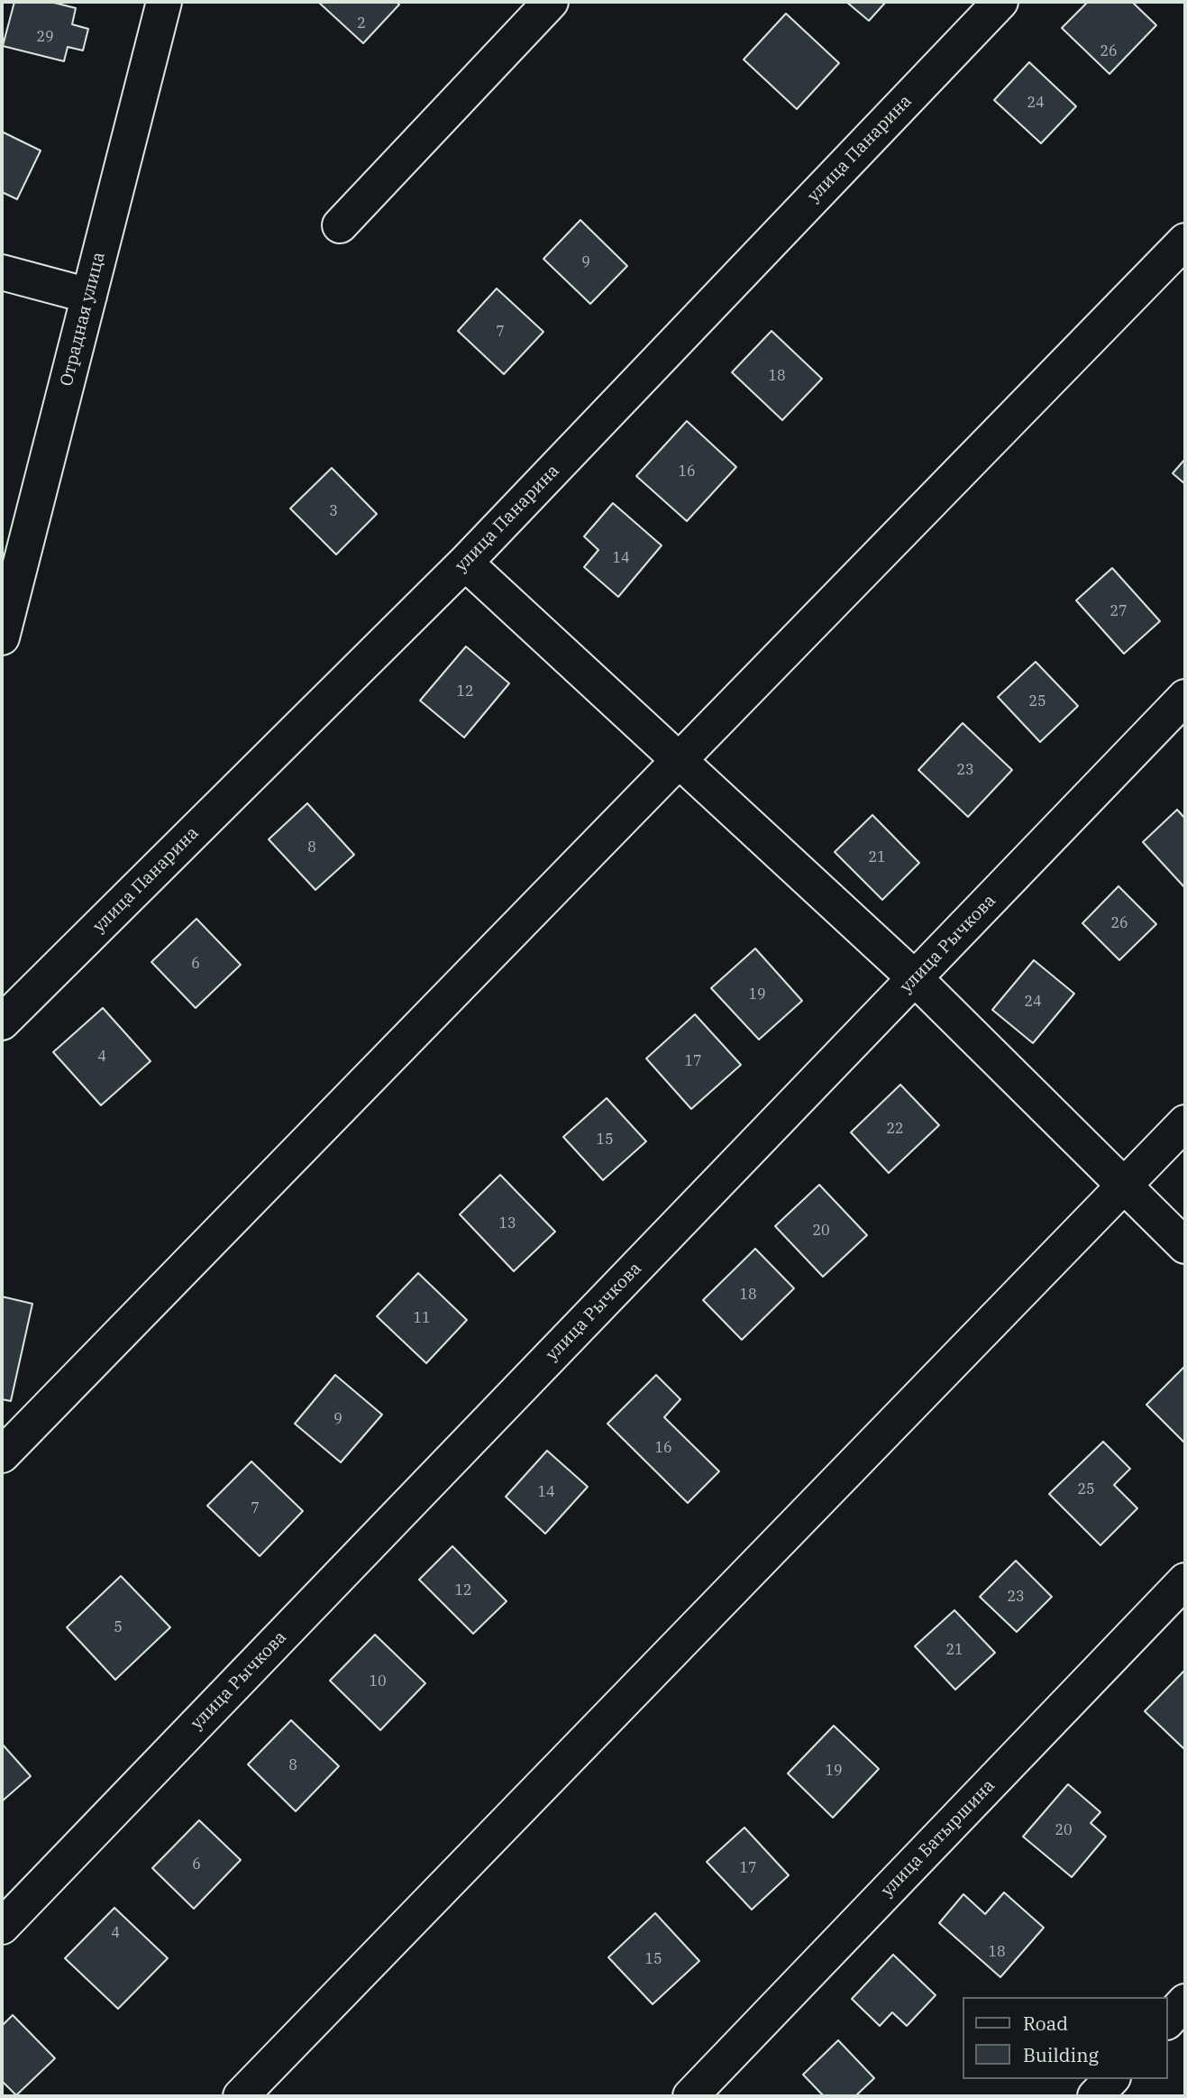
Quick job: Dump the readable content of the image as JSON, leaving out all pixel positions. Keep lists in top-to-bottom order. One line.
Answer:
{"streets":{"street":["улица Панарина","Отрадная улица","улица Рычкова","улица Батыршина"]},"house_numbers":["2","29","26","24","9","7","18","16","3","14","27","12","25","23","8","21","26","6","19","24","4","17","22","15","13","20","18","11","9","16","25","14","7","12","23","5","21","10","8","19","20","6","17","4","18","15"],"legend":["Road","Building"]}
